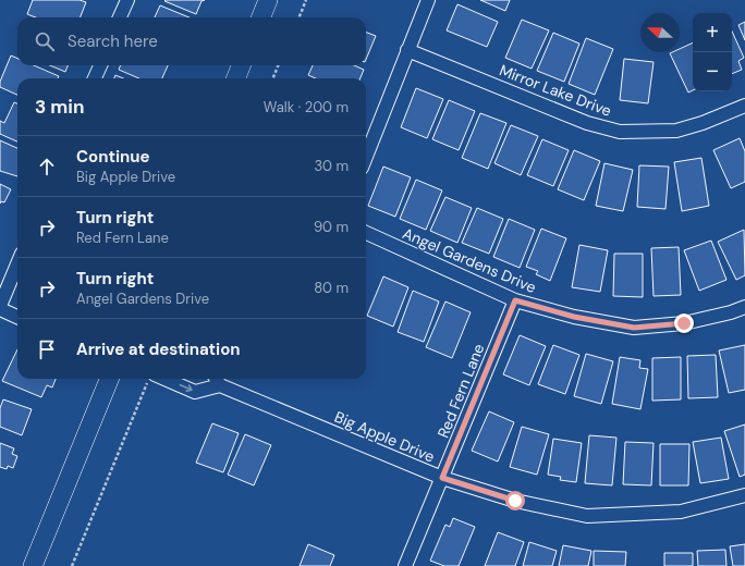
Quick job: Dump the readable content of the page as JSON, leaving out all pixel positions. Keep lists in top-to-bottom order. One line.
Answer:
{"streets":{"street":["Mirror Lake Drive","Angel Gardens Drive","Red Fern Lane","Big Apple Drive"]},"crossings":[["Angel Gardens Drive","Red Fern Lane"],["Red Fern Lane","Big Apple Drive"]],"north":"left","page":{"map_buttons":["+","−"],"search":"Search here","heading":["3 min","Walk · 200 m"],"list":[["Continue","Big Apple Drive","30 m"],["Turn right","Red Fern Lane","90 m"],["Turn right","Angel Gardens Drive","80 m"],"Arrive at destination"]}}
